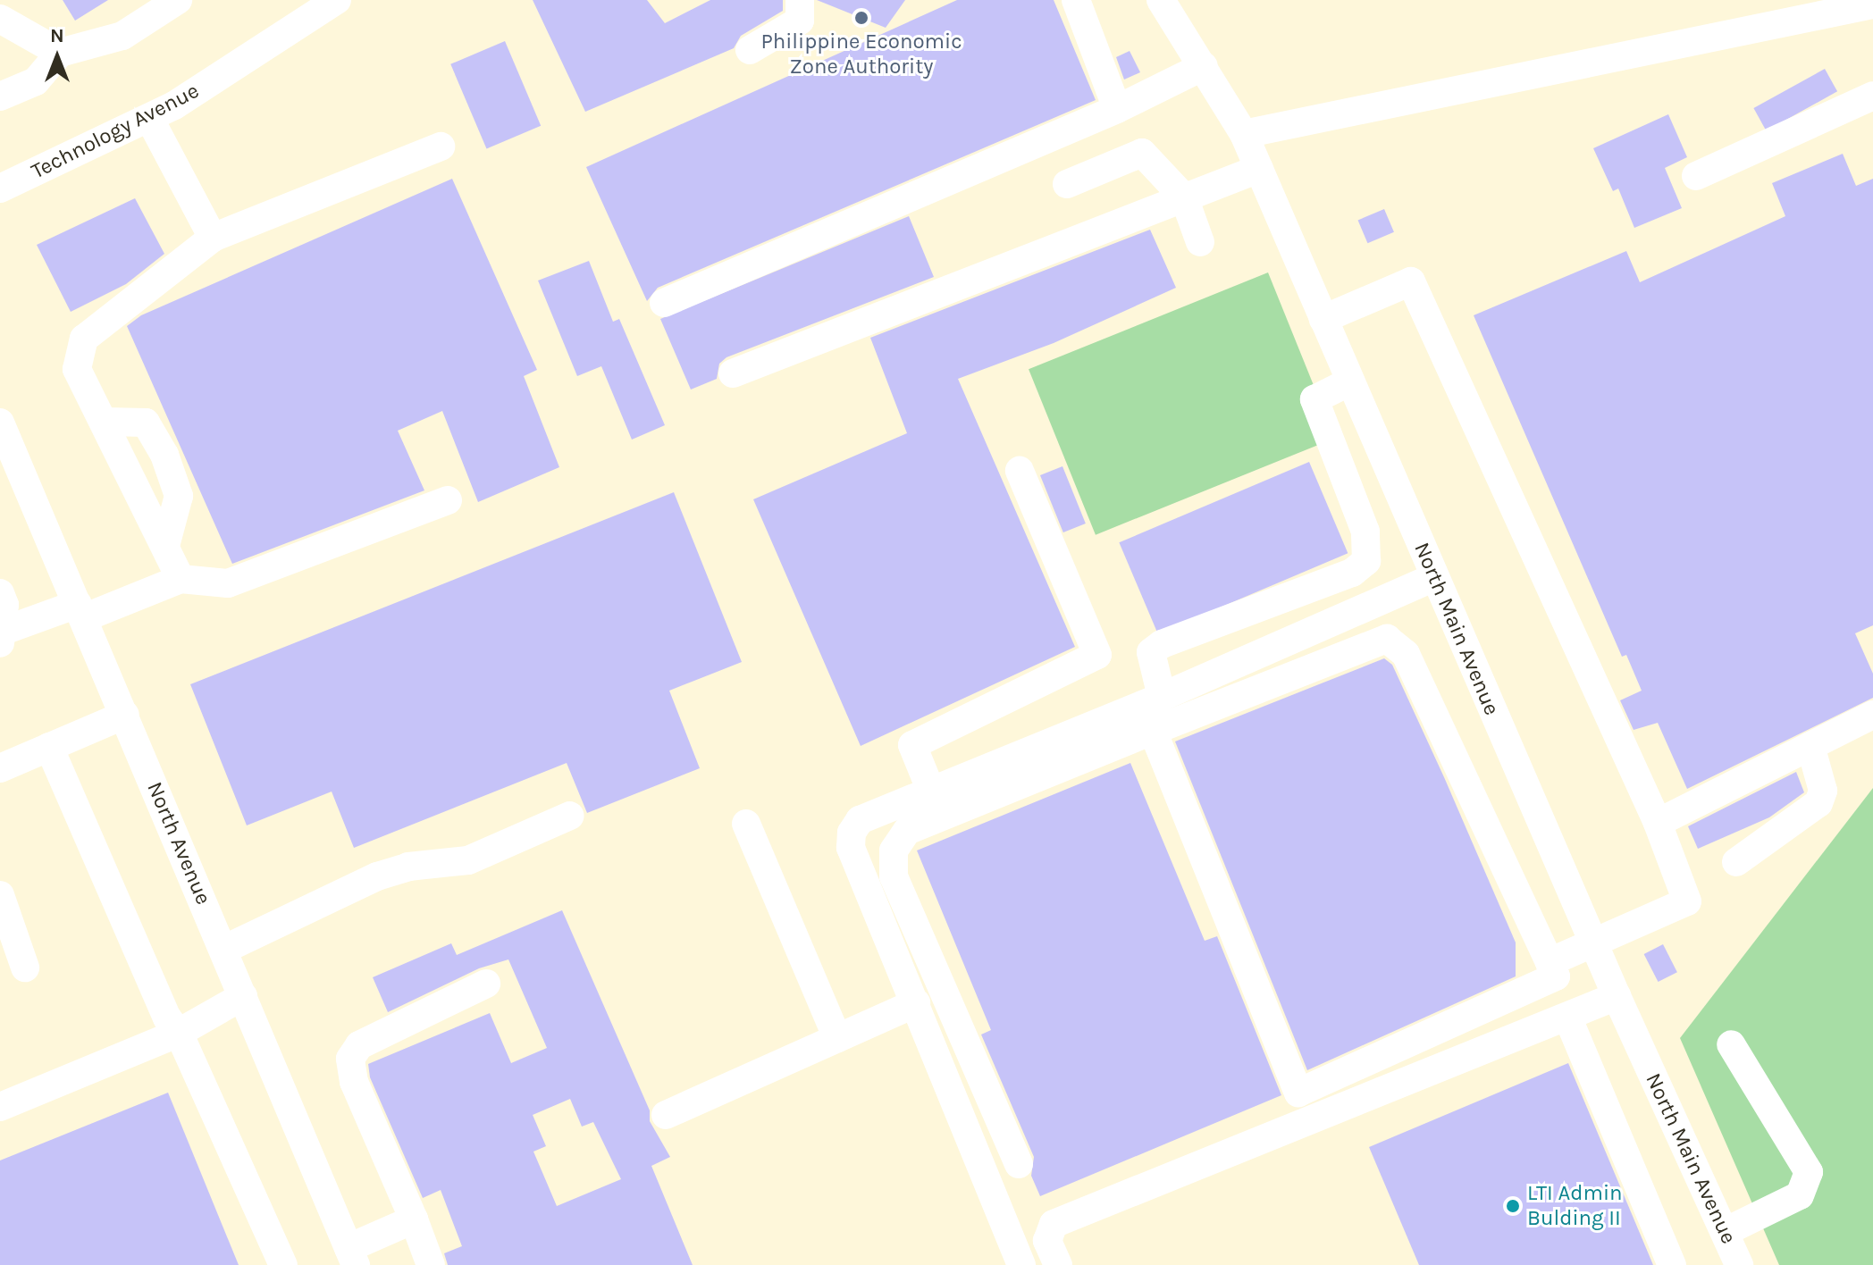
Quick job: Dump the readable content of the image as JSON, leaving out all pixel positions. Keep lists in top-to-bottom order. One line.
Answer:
{"streets":{"street":["Technology Avenue","North Main Avenue","North Avenue"]},"places":["Philippine Economic Zone Authority","LTI Admin Bulding II"],"north":"top"}
